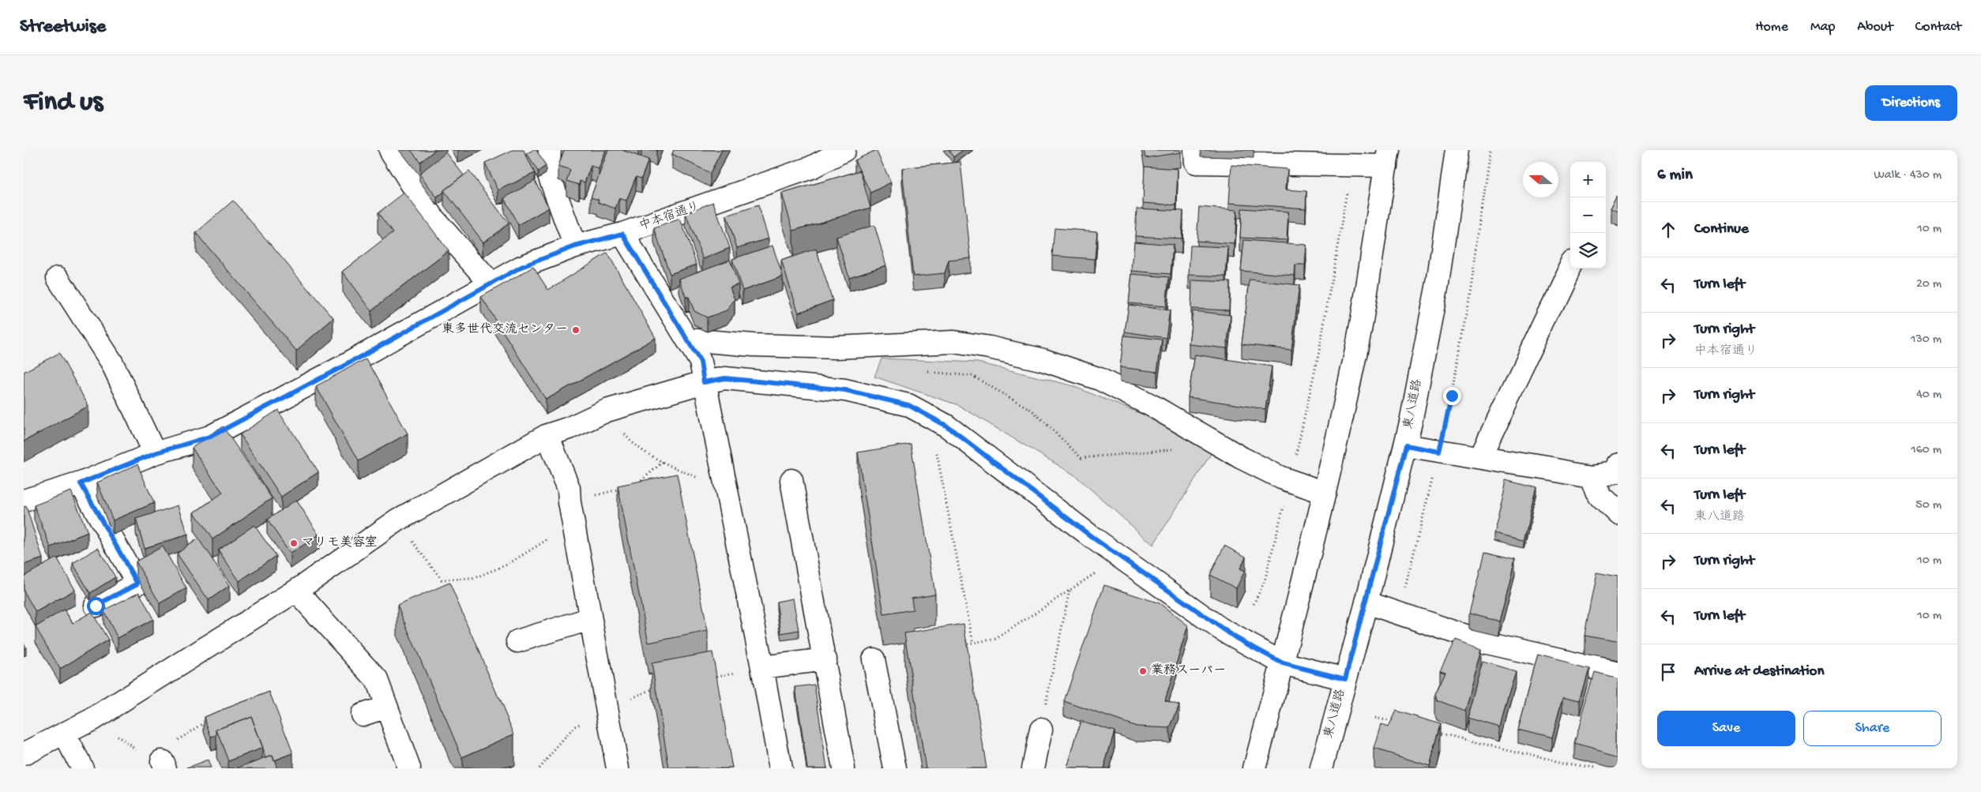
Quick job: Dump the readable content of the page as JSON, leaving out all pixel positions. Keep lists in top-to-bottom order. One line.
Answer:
{"streets":{"street":["中本宿通り","東八道路"]},"places":["東多世代交流センター","マリモ美容室","業務スーパー"],"north":"left","page":{"header":"Streetwise","nav":["Home","Map","About","Contact"],"buttons":["Directions",["Save","Share"]],"title":"Find us","heading":["6 min","Walk · 430 m"],"map_buttons":["+","−"],"list":[["Continue","10 m"],["Turn left","20 m"],["Turn right","中本宿通り","130 m"],["Turn right","40 m"],["Turn left","160 m"],["Turn left","東八道路","50 m"],["Turn right","10 m"],["Turn left","10 m"],"Arrive at destination"]}}
